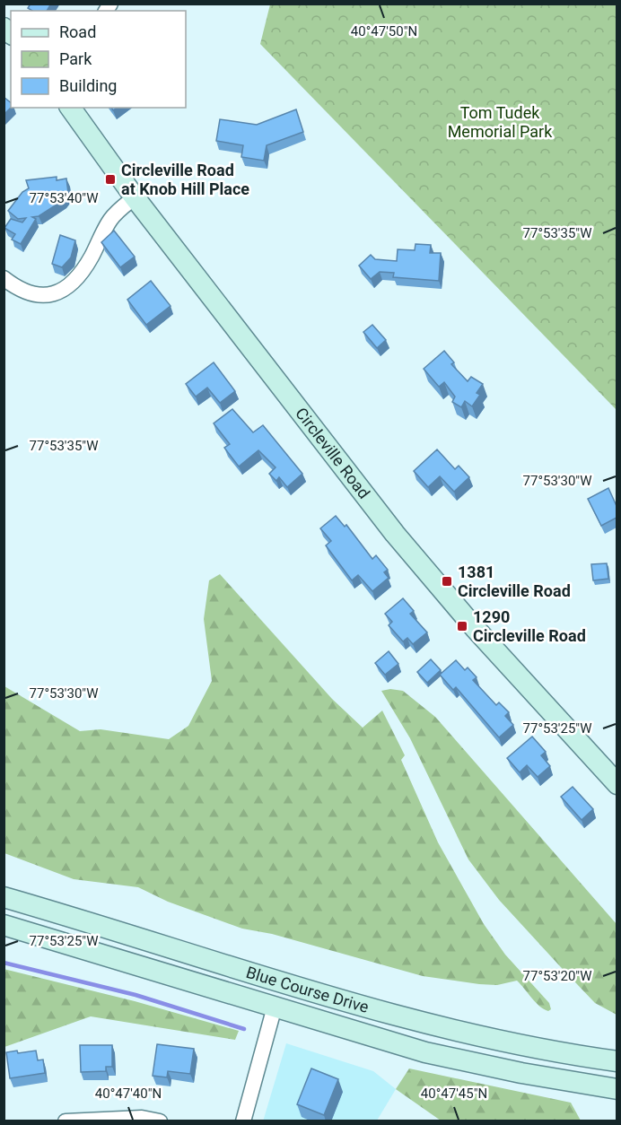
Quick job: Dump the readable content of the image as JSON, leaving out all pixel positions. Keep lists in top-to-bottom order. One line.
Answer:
{"streets":{"main road":["Circleville Road","Blue Course Drive"]},"parks":["Tom Tudek Memorial Park"],"places":{"transit":["Circleville Road at Knob Hill Place","1381 Circleville Road","1290 Circleville Road"]},"legend":["Road","Park","Building"],"coordinates":["40°47'50\"N","77°53'40\"W","77°53'35\"W","77°53'30\"W","77°53'25\"W","77°53'20\"W","40°47'40\"N","40°47'45\"N"]}
